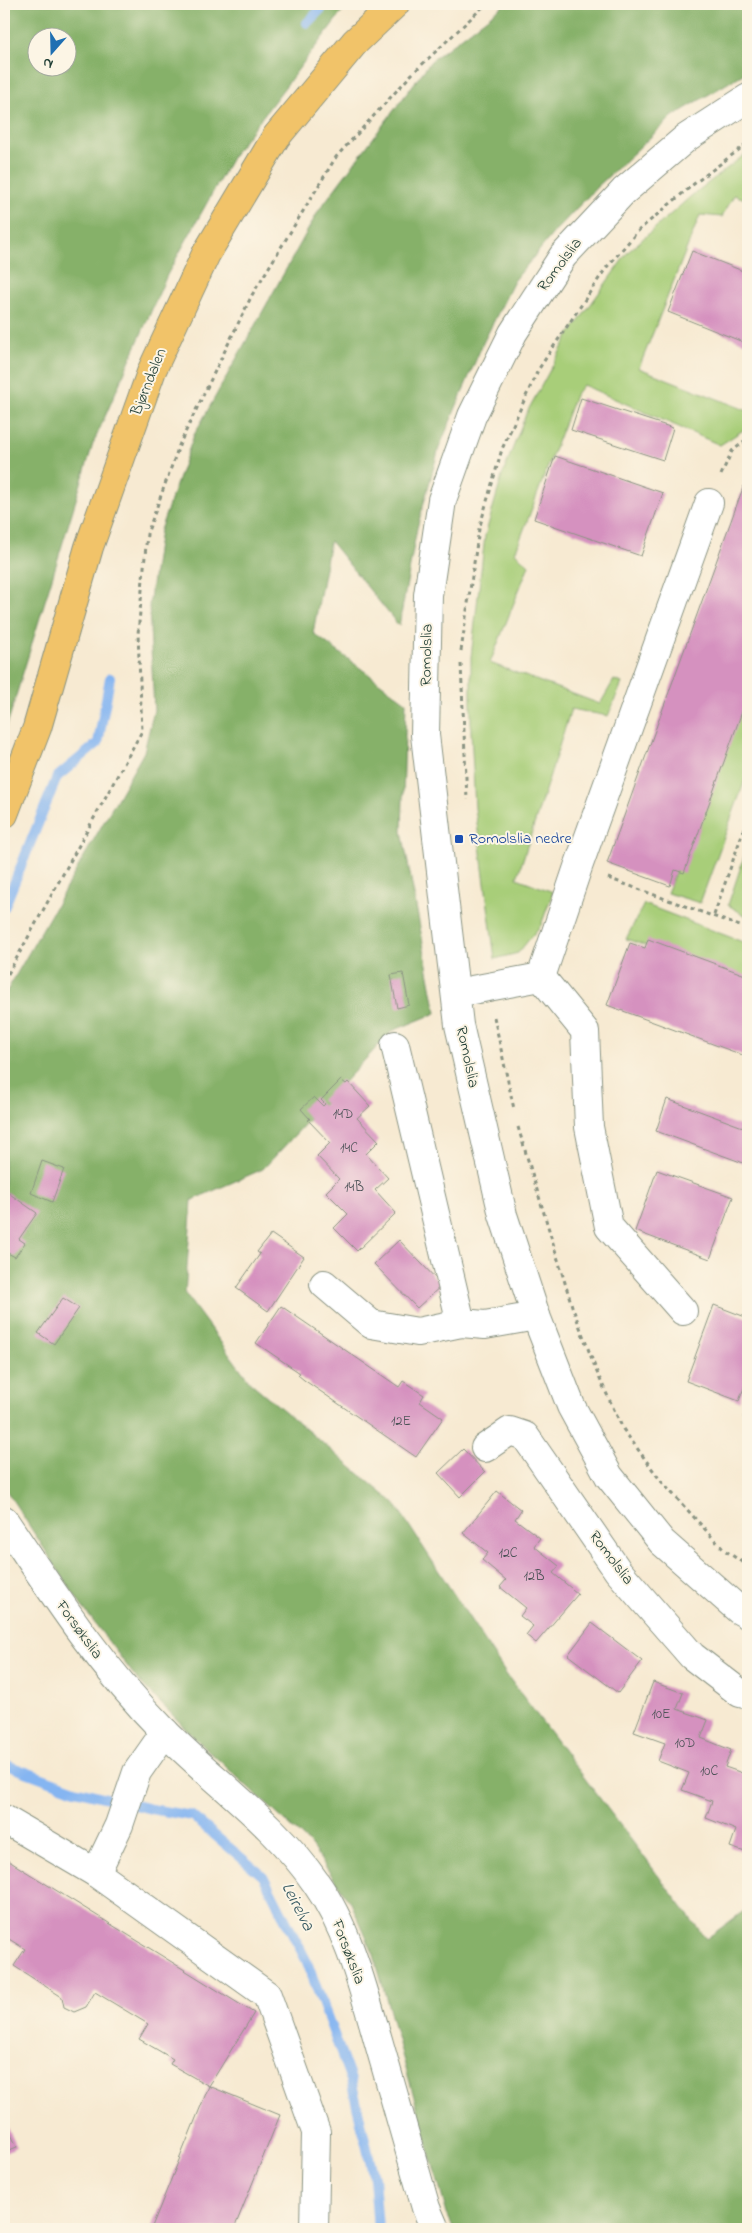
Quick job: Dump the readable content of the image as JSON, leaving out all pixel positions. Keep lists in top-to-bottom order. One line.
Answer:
{"streets":{"main road":["Bjørndalen"],"street":["Romolslia","Forsøkslia"]},"water":["Leirelva"],"places":{"transit":["Romolslia nedre"]},"house_numbers":["14D","14C","14B","12E","12C","12B","10E","10D","10C"],"north":"bottom"}
